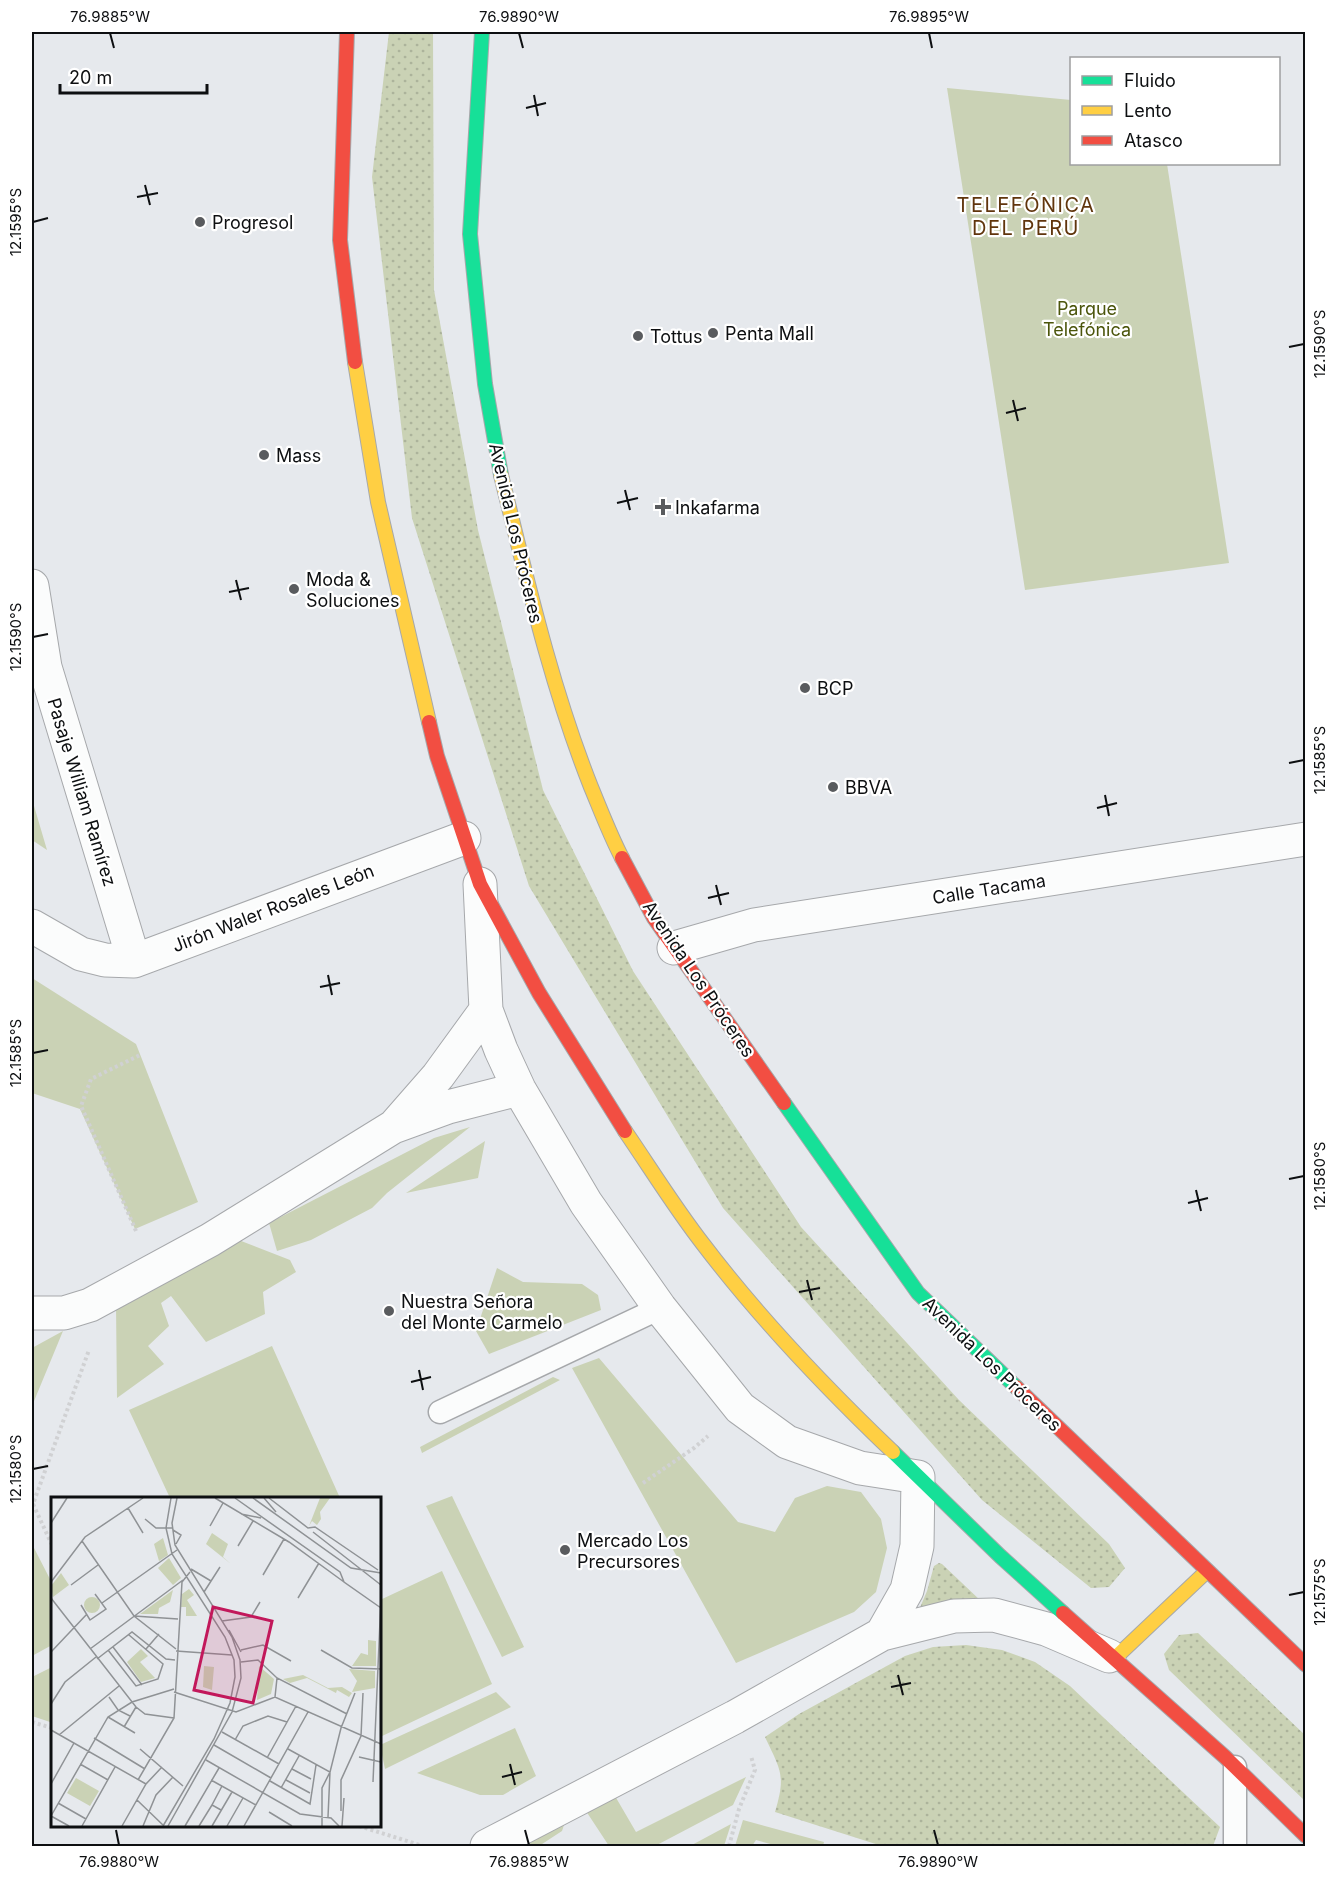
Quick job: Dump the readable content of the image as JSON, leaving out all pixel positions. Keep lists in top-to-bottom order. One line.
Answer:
{"streets":{"main road":["Avenida Los Próceres"],"street":["Pasaje William Ramírez","Calle Tacama","Jirón Waler Rosales León"]},"crossings":[["Avenida Los Próceres","Calle Tacama"],["Pasaje William Ramírez","Jirón Waler Rosales León"]],"districts":["TELEFÓNICA DEL PERÚ"],"parks":["Parque Telefónica"],"places":{"other":["Progresol","Penta Mall","Tottus","Mass","Moda & Soluciones","BCP","BBVA","Nuestra Señora del Monte Carmelo","Mercado Los Precursores"],"health":["Inkafarma"]},"legend":["Fluido","Lento","Atasco"],"scale_bar":"20 m","coordinates":["76.9885°W","76.9890°W","76.9895°W","12.1595°S","12.1590°S","12.1585°S","12.1580°S","12.1575°S","76.9880°W"]}
